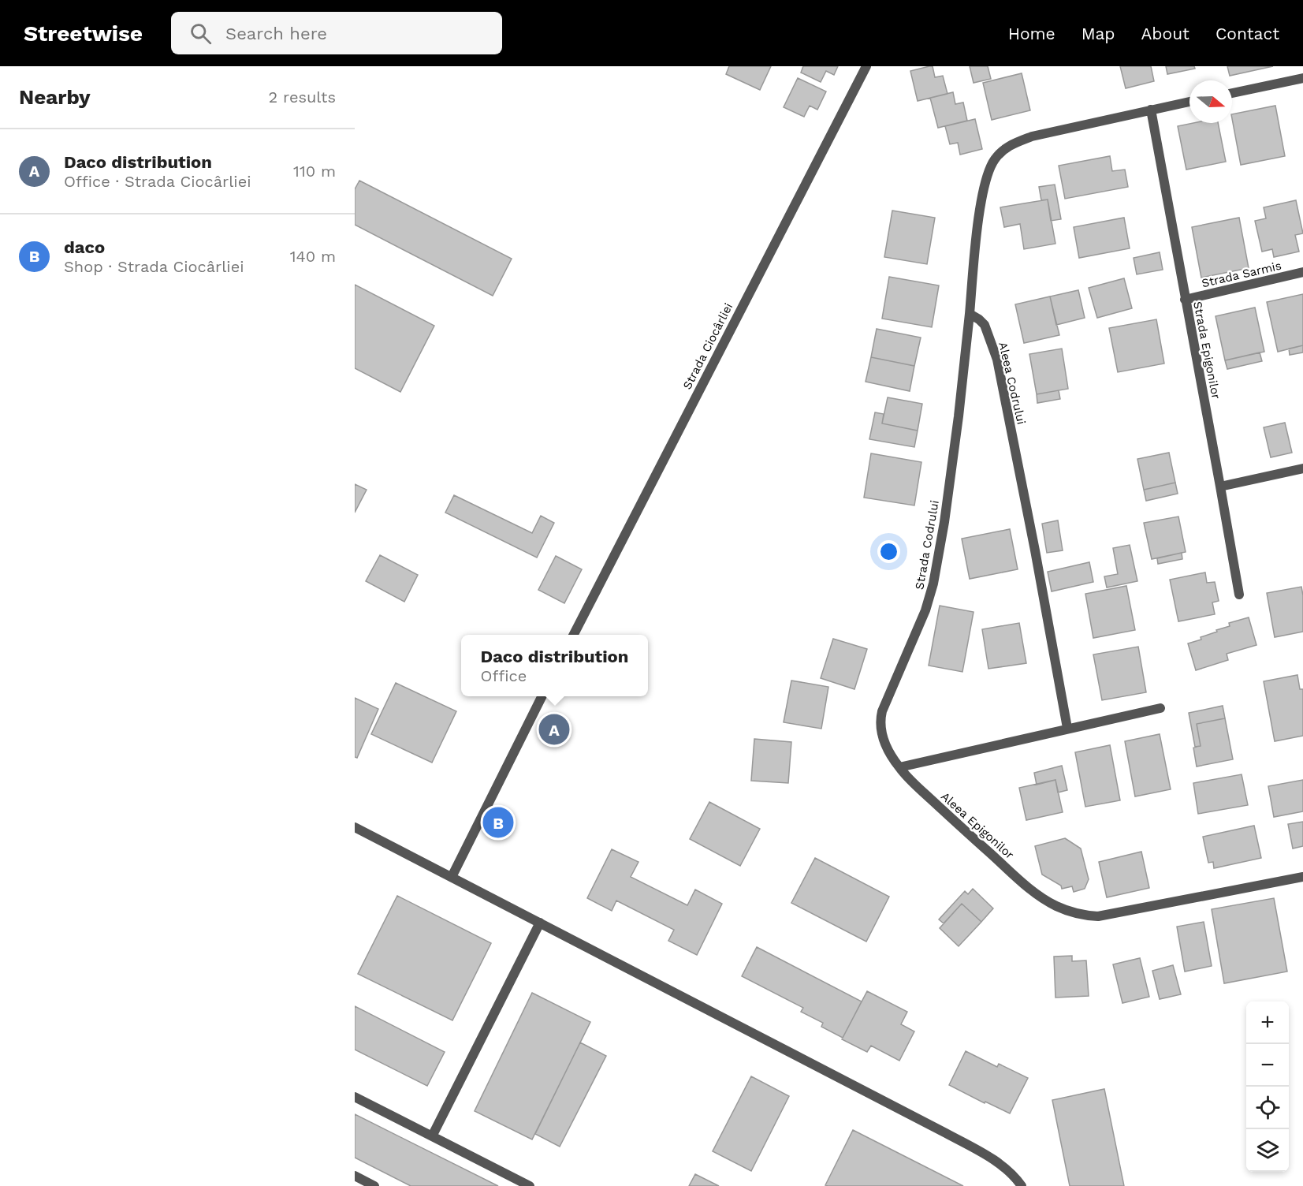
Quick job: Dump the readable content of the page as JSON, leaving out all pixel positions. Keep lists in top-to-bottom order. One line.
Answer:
{"streets":{"street":["Strada Sarmis","Strada Ciocârliei","Strada Epigonilor","Aleea Codrului","Strada Codrului","Aleea Epigonilor"]},"crossings":[["Strada Sarmis","Strada Epigonilor"],["Aleea Codrului","Strada Codrului"],["Strada Codrului","Aleea Epigonilor"]],"north":"right","page":{"header":"Streetwise","search":"Search here","nav":["Home","Map","About","Contact"],"heading":["Nearby","2 results"],"list":[{"mark":"A","name":"Daco distribution","note":"Office · Strada Ciocârliei","value":"110 m"},{"mark":"B","name":"daco","note":"Shop · Strada Ciocârliei","value":"140 m"}],"popup":["Daco distribution","Office"],"pins":["A","B"],"map_buttons":["+","−"]}}
